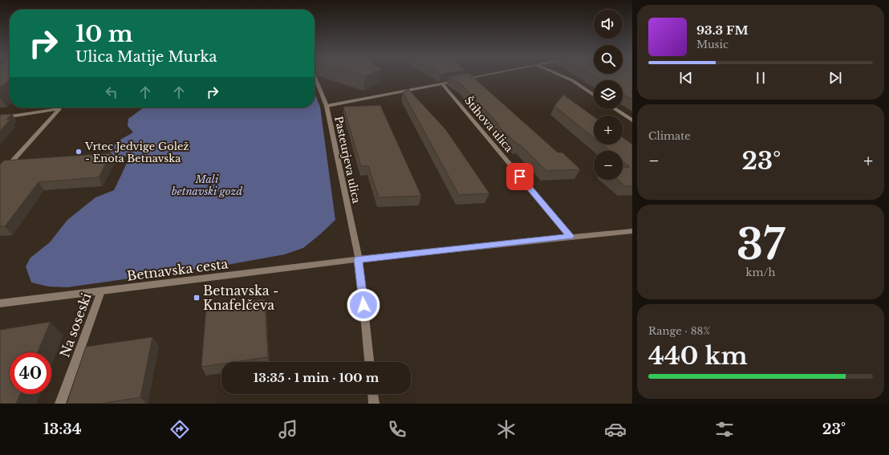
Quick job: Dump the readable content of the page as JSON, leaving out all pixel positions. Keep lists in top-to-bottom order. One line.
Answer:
{"streets":{"street":["Štihova ulica","Pasteurjeva ulica","Betnavska cesta","Na soseski"]},"crossings":[["Štihova ulica","Betnavska cesta"],["Pasteurjeva ulica","Betnavska cesta"],["Betnavska cesta","Na soseski"]],"parks":["Mali betnavski gozd"],"places":{"other":["Vrtec Jedvige Golež - Enota Betnavska"],"transit":["Betnavska - Knafelčeva"]},"page":{"map_buttons":["+","−"],"turn":["10 m","Ulica Matije Murka"],"song":["93.3 FM","Music"],"tile":["Climate",["37","km/h"],["Range · 88%","440 km"]],"heat":["−","23°","+"],"limit":"40","trip":"13:35 · 1 min · 100 m","tabs":["13:34","23°"]}}
